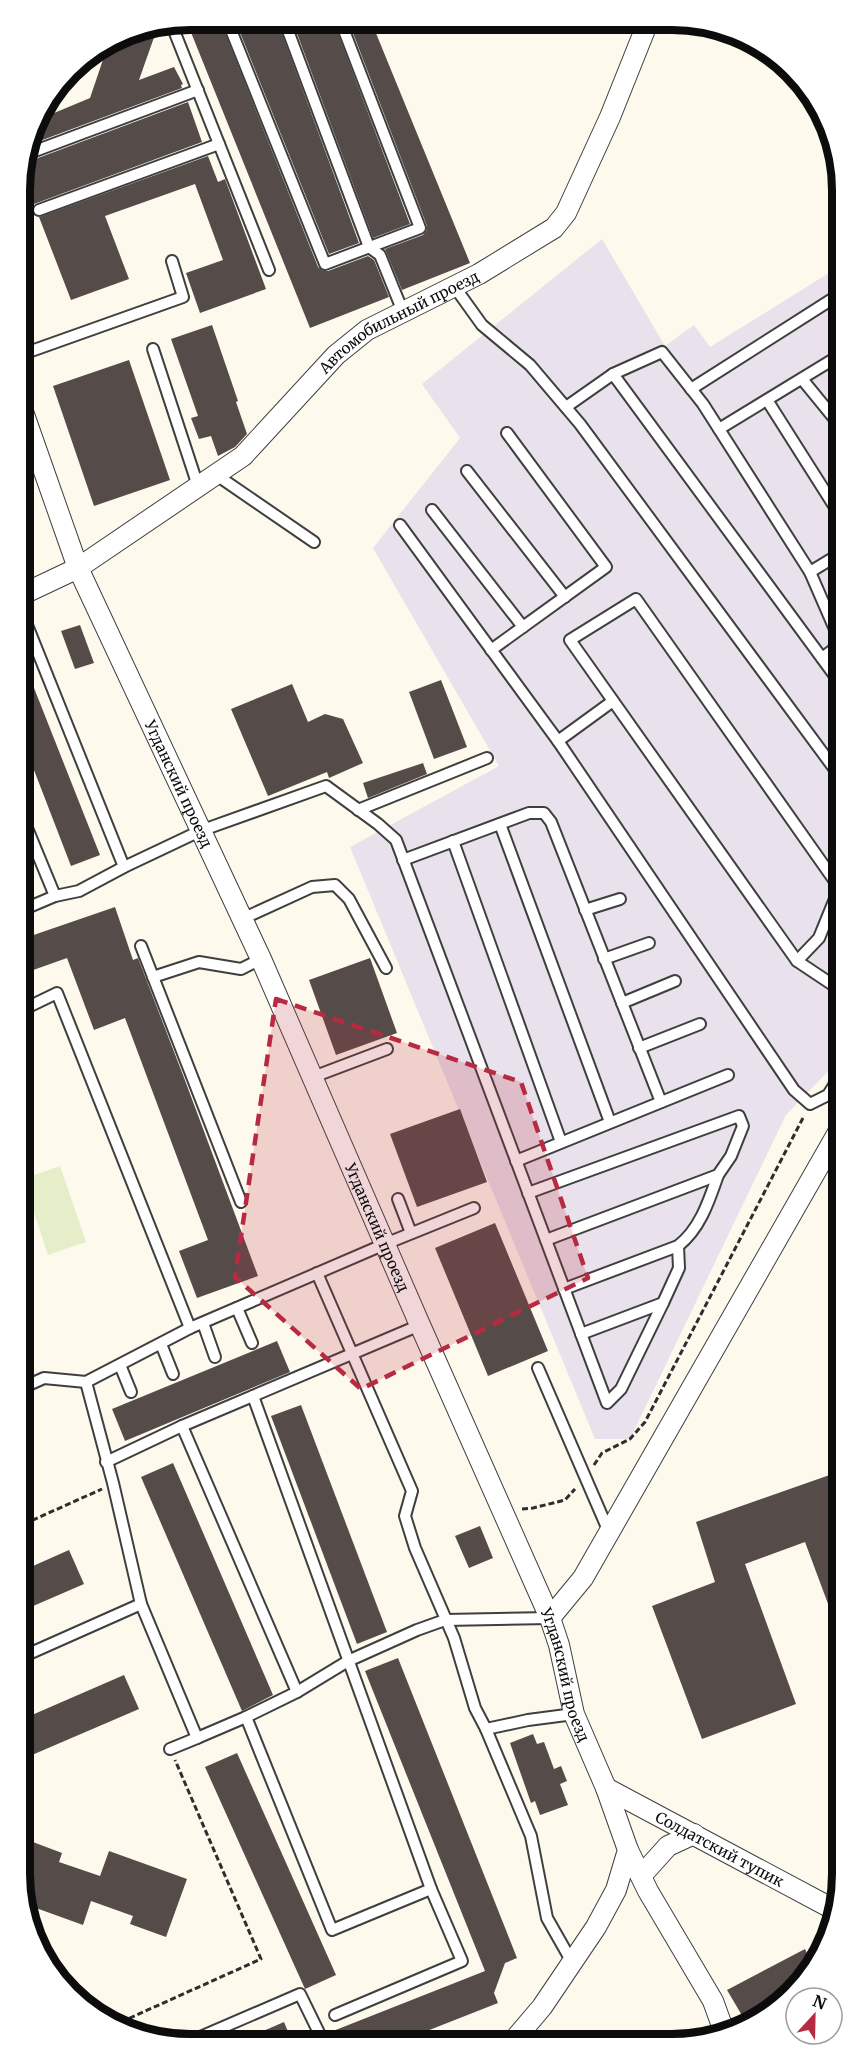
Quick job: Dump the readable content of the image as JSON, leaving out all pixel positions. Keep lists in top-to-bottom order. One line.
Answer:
{"streets":{"street":["Автомобильный проезд","Угданский проезд","Солдатский тупик"]},"crossings":[["Автомобильный проезд","Угданский проезд"],["Угданский проезд","Солдатский тупик"]],"north":"top"}
